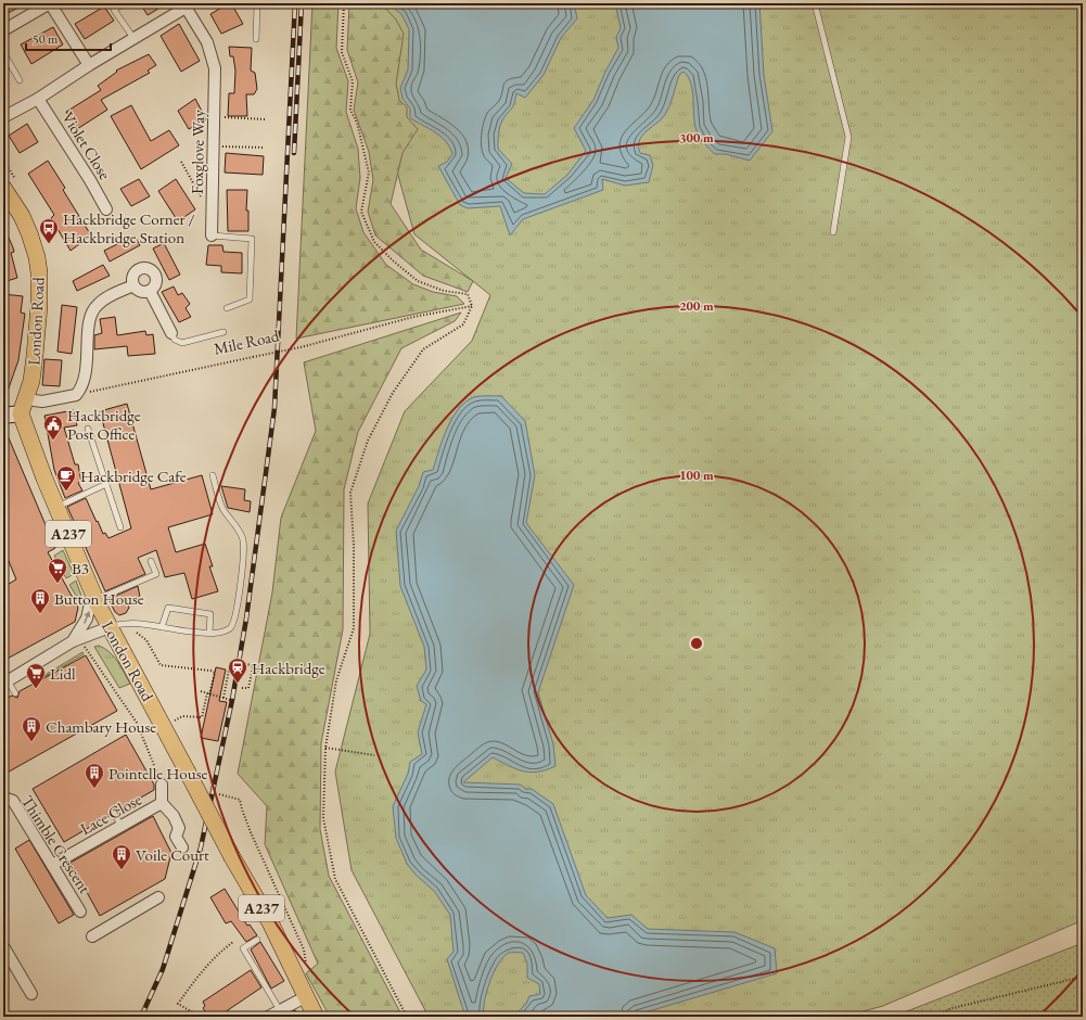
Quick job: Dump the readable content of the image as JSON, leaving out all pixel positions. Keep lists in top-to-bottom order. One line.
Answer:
{"streets":{"main road":["London Road","A237"],"street":["Violet Close","Foxglove Way","Lace Close","Thimble Crescent"],"path":["Mile Road"]},"crossings":[["Lace Close","Thimble Crescent"]],"places":{"bus stop":["Hackbridge Corner / Hackbridge Station"],"public building":["Hackbridge Post Office"],"cafe":["Hackbridge Cafe"],"supermarket":["B3","Lidl"],"building":["Button House","Chambary House","Pointelle House","Voile Court"],"station":["Hackbridge"]},"scale_bar":"50 m","rings":["300 m","200 m","100 m"]}
